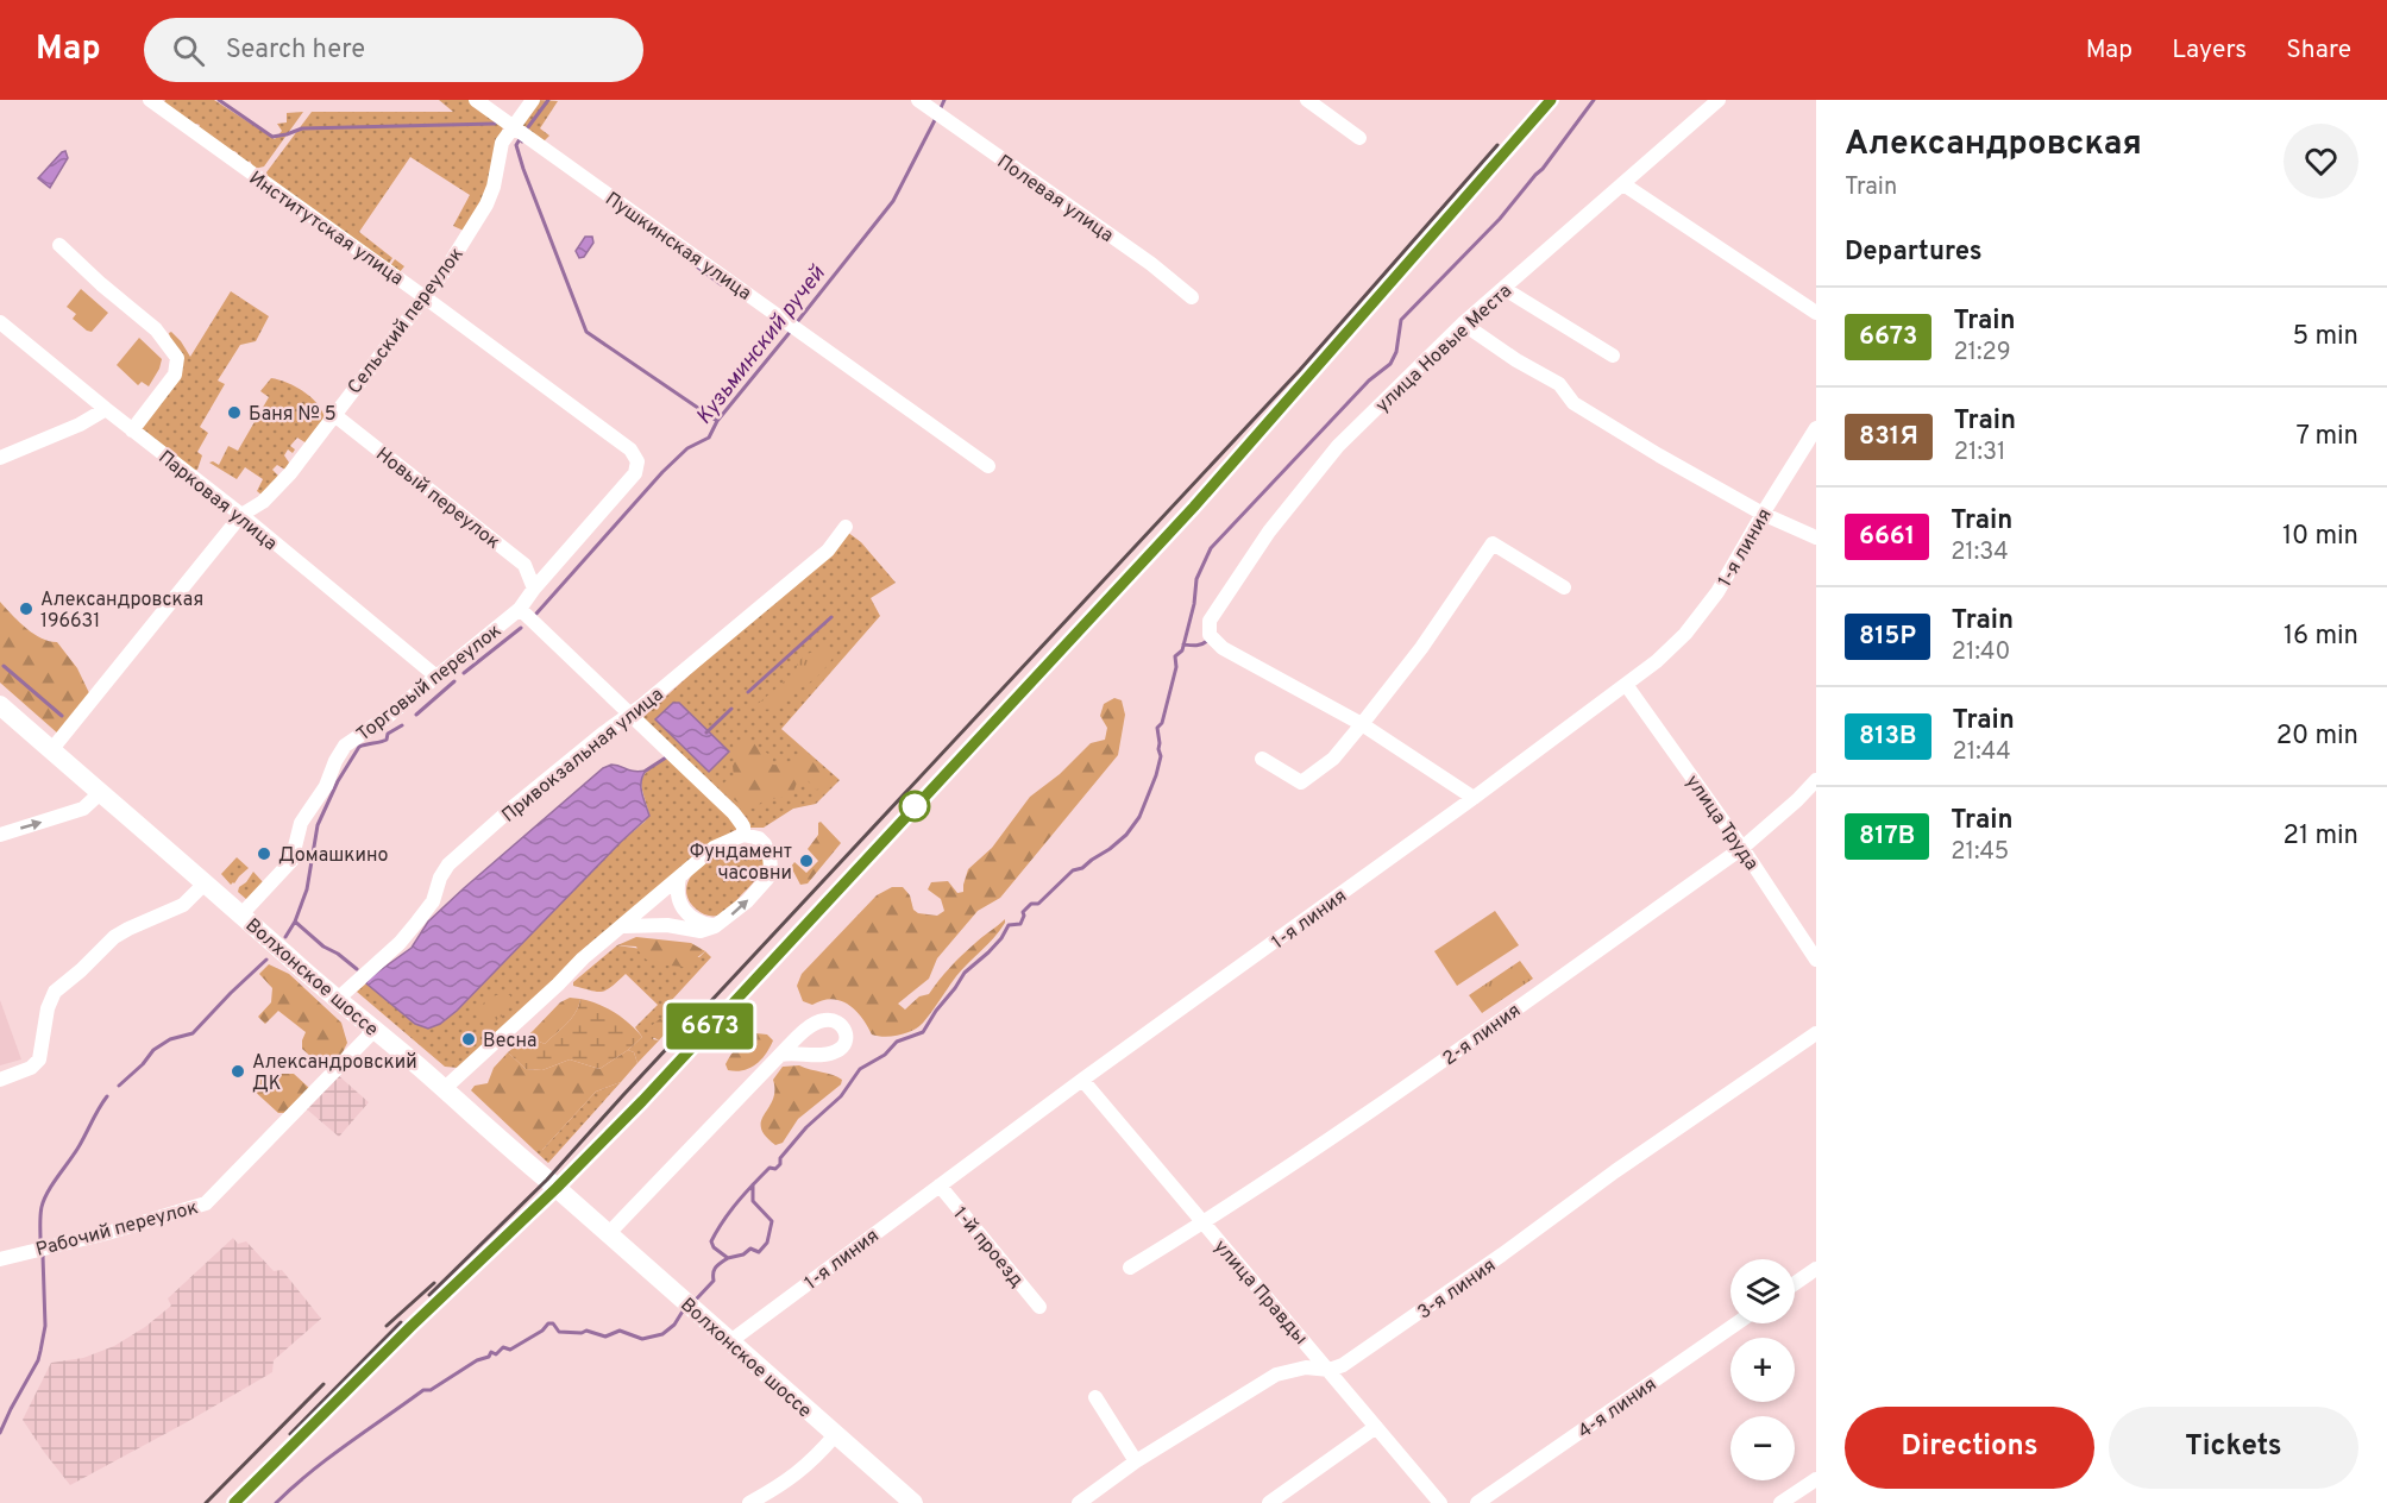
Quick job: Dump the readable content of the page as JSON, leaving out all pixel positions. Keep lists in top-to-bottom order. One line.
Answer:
{"streets":{"main road":["Волхонское шоссе"],"street":["Полевая улица","Институтская улица","Пушкинская улица","Сельский переулок","улица Новые Места","Новый переулок","Парковая улица","1-я линия","Торговый переулок","Привокзальная улица","улица Труда","2-я линия","Рабочий переулок","1-й проезд","3-я линия","улица Правды","4-я линия"]},"crossings":[["Институтская улица","Сельский переулок"],["Институтская улица","Торговый переулок"],["Пушкинская улица","Сельский переулок"],["Сельский переулок","Новый переулок"],["Сельский переулок","Парковая улица"],["Сельский переулок","Волхонское шоссе"],["Новый переулок","Торговый переулок"],["Парковая улица","Торговый переулок"],["1-я линия","улица Труда"],["1-я линия","Волхонское шоссе"],["1-я линия","1-й проезд"],["1-я линия","улица Правды"],["Торговый переулок","Волхонское шоссе"],["Привокзальная улица","Волхонское шоссе"],["улица Труда","2-я линия"],["Волхонское шоссе","Рабочий переулок"],["2-я линия","улица Правды"],["3-я линия","улица Правды"]],"water":["Кузьминский ручей"],"places":["Баня № 5","Александровская 196631","Домашкино","Фундамент часовни","Весна","Александровский ДК"],"page":{"header":"Map","search":"Search here","nav":["Map","Layers","Share"],"on_map":"6673","heading":[["Александровская","Train"],"Departures"],"list":[{"mark":"6673","name":"Train","note":"21:29","value":"5 min"},{"mark":"831Я","name":"Train","note":"21:31","value":"7 min"},{"mark":"6661","name":"Train","note":"21:34","value":"10 min"},{"mark":"815Р","name":"Train","note":"21:40","value":"16 min"},{"mark":"813В","name":"Train","note":"21:44","value":"20 min"},{"mark":"817В","name":"Train","note":"21:45","value":"21 min"}],"map_buttons":["+","−"],"buttons":["Directions","Tickets"]}}
